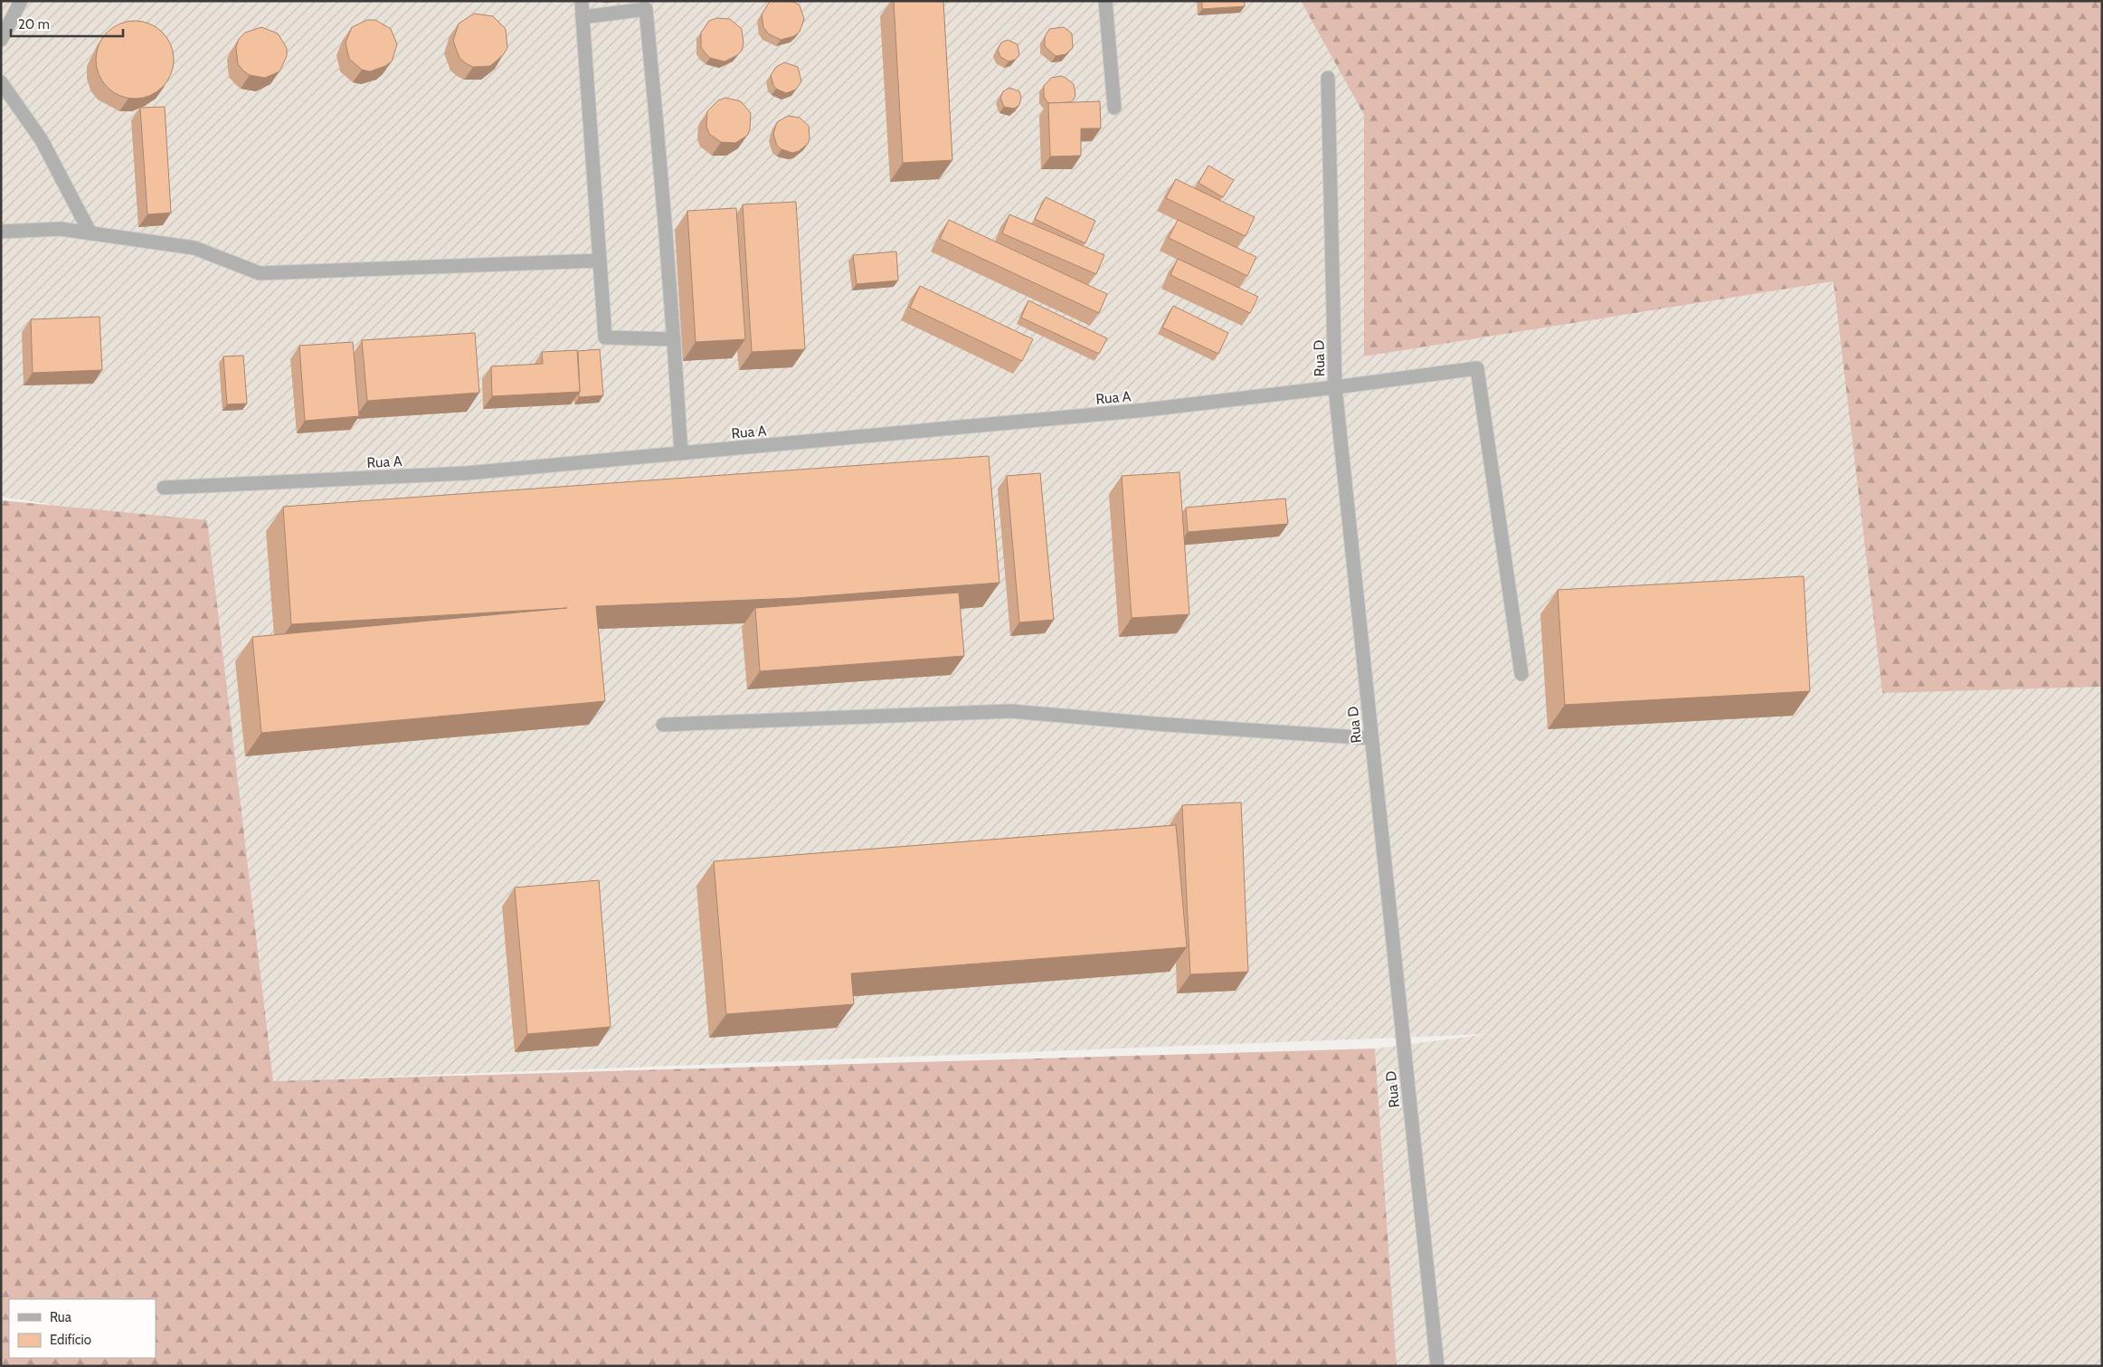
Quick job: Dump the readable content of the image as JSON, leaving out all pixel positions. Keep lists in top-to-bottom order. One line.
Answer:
{"streets":{"street":["Rua D","Rua A"]},"crossings":[["Rua D","Rua A"]],"legend":["Rua","Edifício"],"scale_bar":"20 m"}
